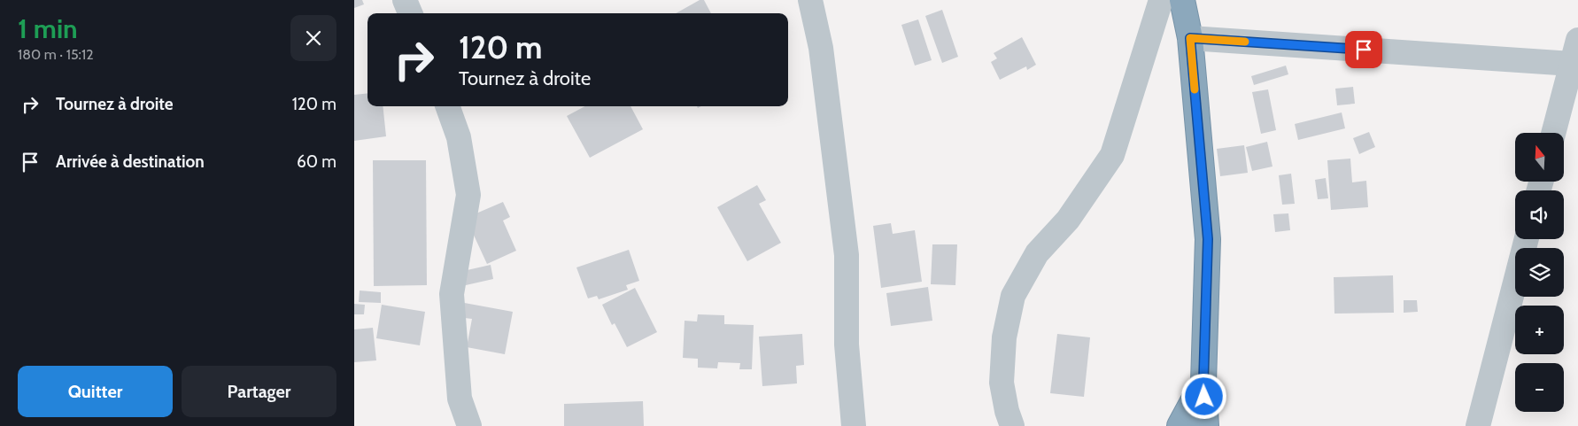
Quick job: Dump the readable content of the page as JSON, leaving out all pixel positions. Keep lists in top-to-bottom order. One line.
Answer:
{"north":"top","page":{"heading":["1 min","180 m · 15:12"],"turn":["120 m","Tournez à droite"],"list":[{"name":"Tournez à droite","value":"120 m"},{"name":"Arrivée à destination","value":"60 m"}],"map_buttons":["+","−"],"buttons":["Quitter","Partager"]}}
